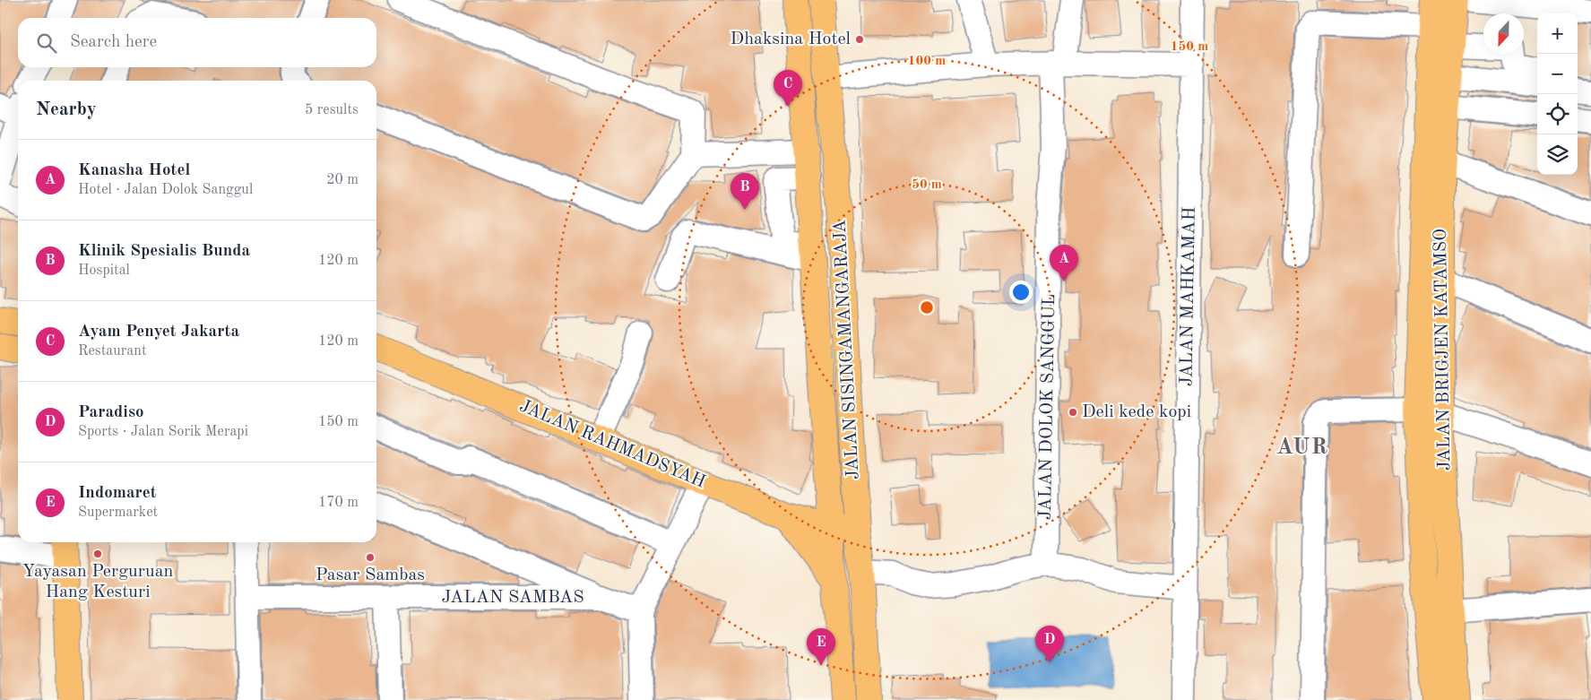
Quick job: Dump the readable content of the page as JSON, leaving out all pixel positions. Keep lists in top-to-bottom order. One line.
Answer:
{"streets":{"main road":["JALAN SISINGAMANGARAJA","JALAN BRIGJEN KATAMSO","JALAN RAHMADSYAH"],"street":["JALAN MAHKAMAH","JALAN DOLOK SANGGUL","JALAN SAMBAS"]},"crossings":[["JALAN SISINGAMANGARAJA","JALAN RAHMADSYAH"]],"districts":["AUR"],"places":["Dhaksina Hotel","Deli kede kopi","Yayasan Perguruan Hang Kesturi","Pasar Sambas"],"north":"bottom","page":{"map_buttons":["+","−"],"search":"Search here","pins":["C","B","A","D","E"],"heading":["Nearby","5 results"],"list":[{"mark":"A","name":"Kanasha Hotel","note":"Hotel · Jalan Dolok Sanggul","value":"20 m"},{"mark":"B","name":"Klinik Spesialis Bunda","note":"Hospital","value":"120 m"},{"mark":"C","name":"Ayam Penyet Jakarta","note":"Restaurant","value":"120 m"},{"mark":"D","name":"Paradiso","note":"Sports · Jalan Sorik Merapi","value":"150 m"},{"mark":"E","name":"Indomaret","note":"Supermarket","value":"170 m"}]},"rings":["150 m","100 m","50 m"]}
